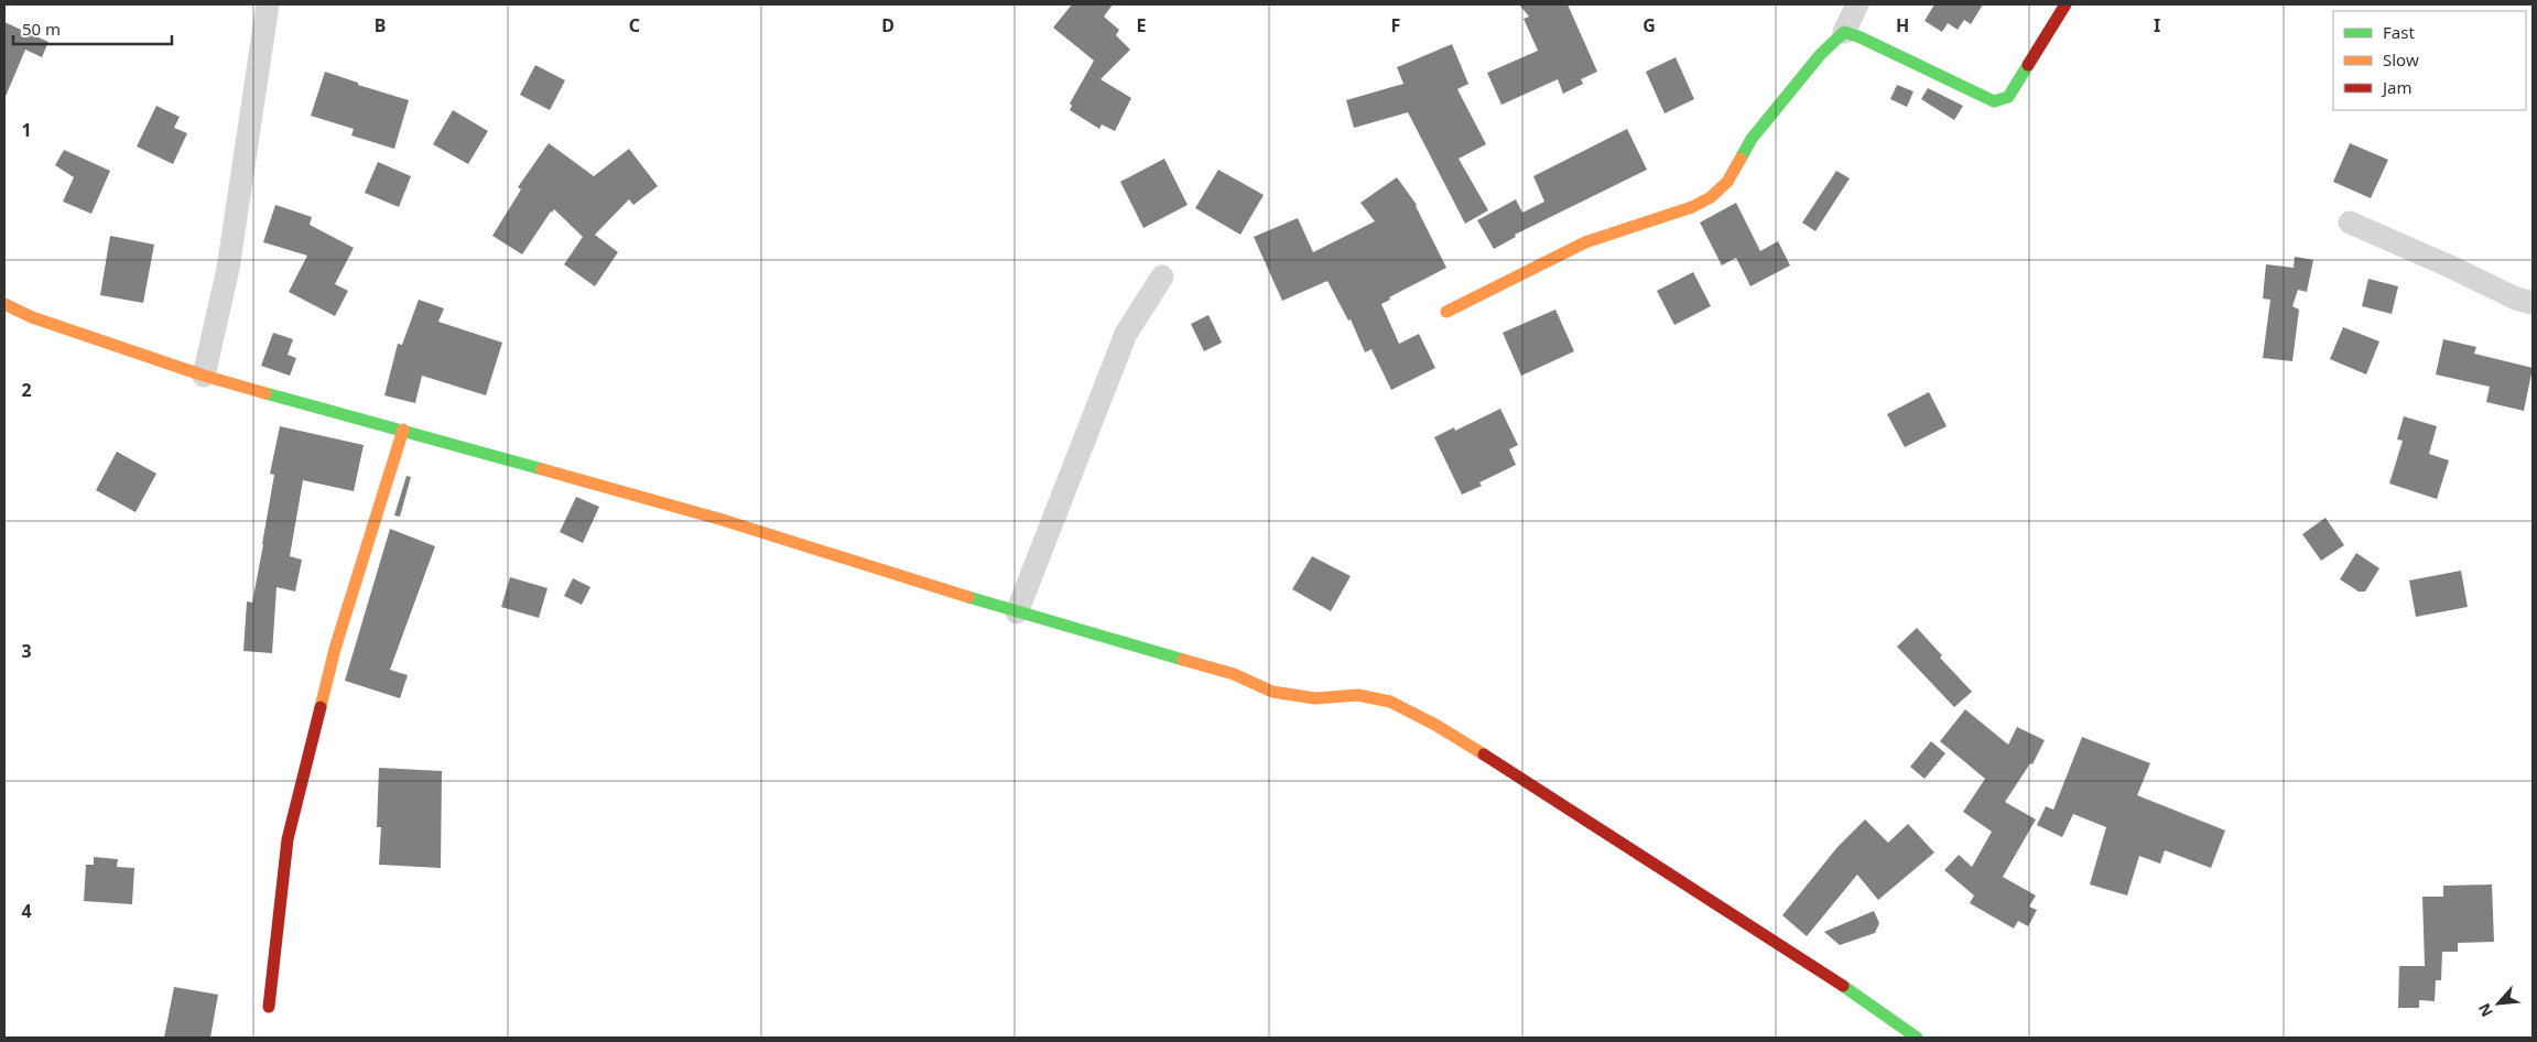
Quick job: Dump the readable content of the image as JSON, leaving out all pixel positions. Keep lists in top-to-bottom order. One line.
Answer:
{"legend":["Fast","Slow","Jam"],"scale_bar":"50 m","north":"bottom left","grid":{"columns":["B","C","D","E","F","G","H","I"],"rows":["1","2","3","4"]}}
